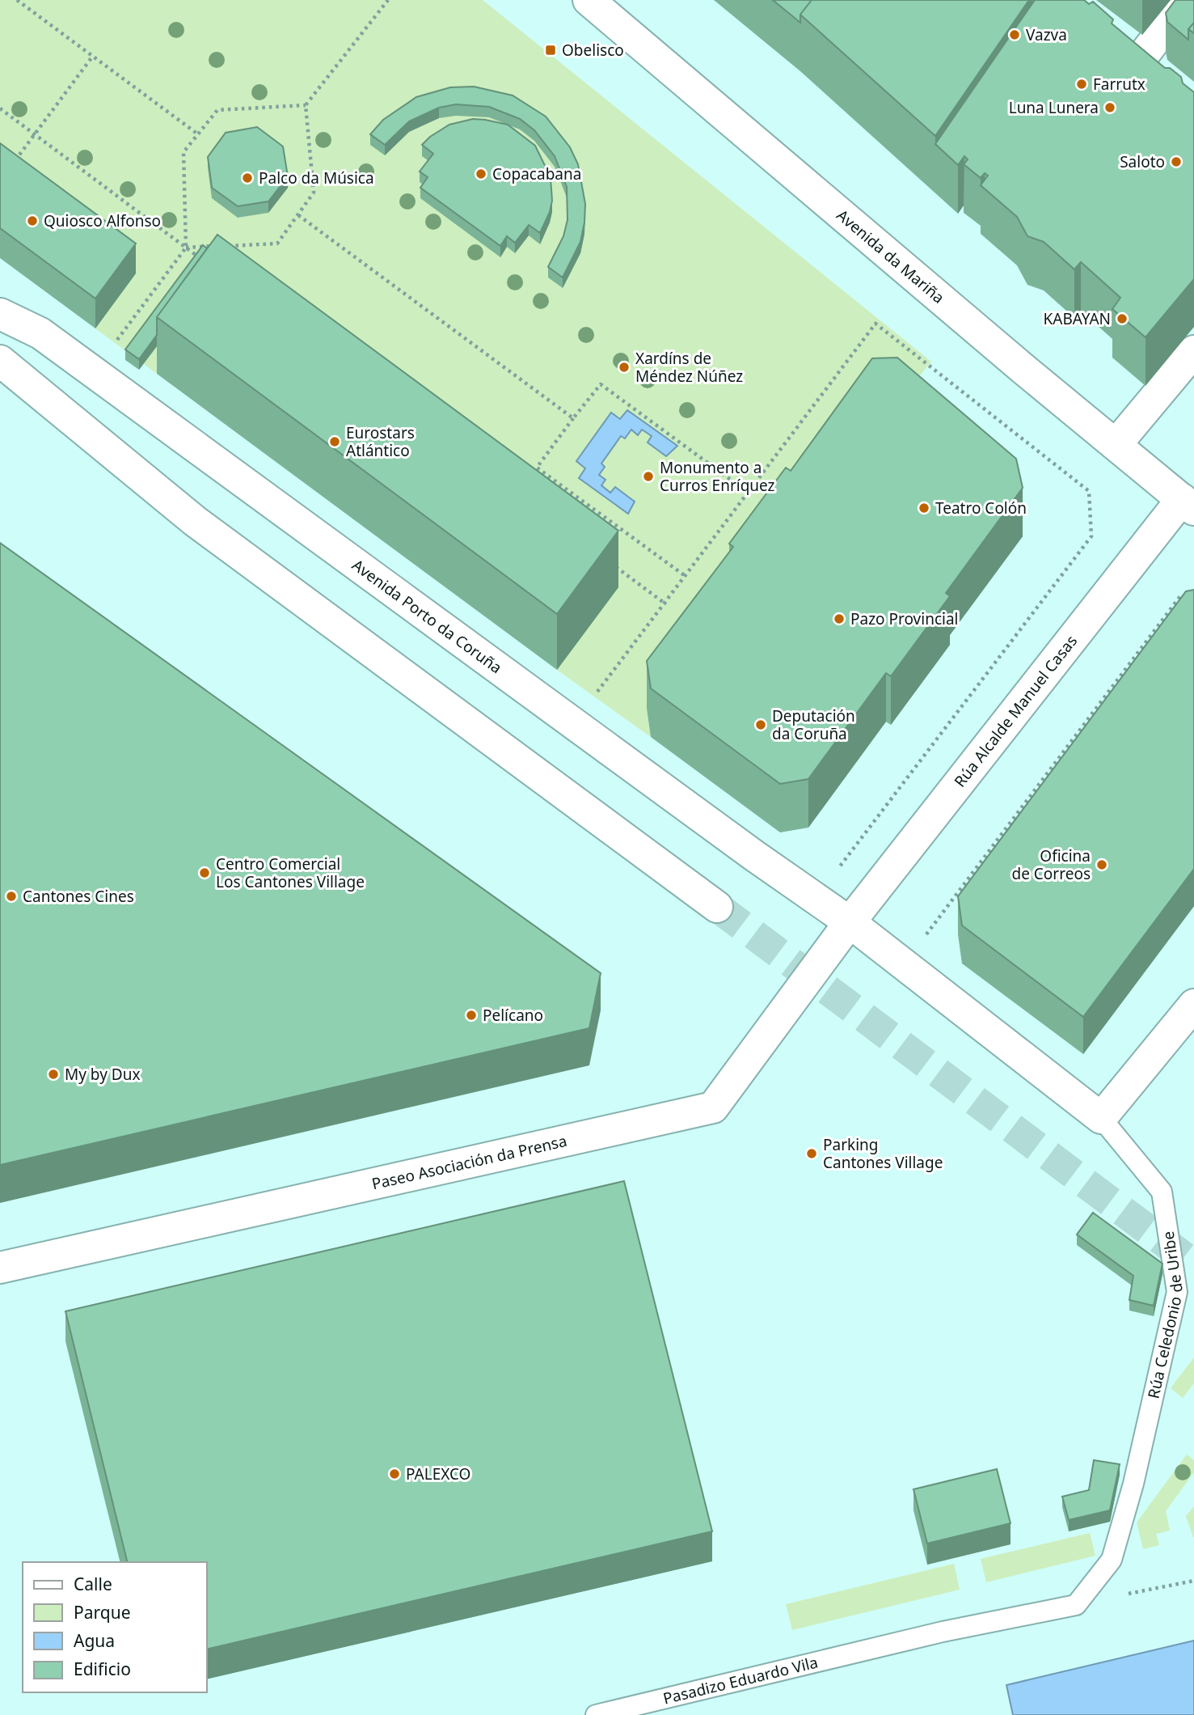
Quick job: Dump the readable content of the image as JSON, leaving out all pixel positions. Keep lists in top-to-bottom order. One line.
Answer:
{"streets":{"street":["Avenida da Mariña","Avenida Porto da Coruña","Rúa Alcalde Manuel Casas","Paseo Asociación da Prensa","Rúa Celedonio de Uribe"],"lane":["Pasadizo Eduardo Vila"]},"crossings":[["Avenida da Mariña","Rúa Alcalde Manuel Casas"],["Avenida Porto da Coruña","Rúa Alcalde Manuel Casas"],["Avenida Porto da Coruña","Paseo Asociación da Prensa"],["Avenida Porto da Coruña","Rúa Celedonio de Uribe"],["Rúa Alcalde Manuel Casas","Paseo Asociación da Prensa"],["Rúa Alcalde Manuel Casas","Rúa Celedonio de Uribe"],["Paseo Asociación da Prensa","Rúa Celedonio de Uribe"],["Rúa Celedonio de Uribe","Pasadizo Eduardo Vila"]],"places":{"other":["Vazva","Farrutx","Luna Lunera","Saloto","Copacabana","Palco da Música","Quiosco Alfonso","KABAYAN","Xardíns de Méndez Núñez","Eurostars Atlántico","Monumento a Curros Enríquez","Teatro Colón","Pazo Provincial","Deputación da Coruña","Oficina de Correos","Centro Comercial Los Cantones Village","Cantones Cines","Pelícano","My by Dux","Parking Cantones Village","PALEXCO"],"transit":["Obelisco"]},"legend":["Calle","Parque","Agua","Edificio"]}
